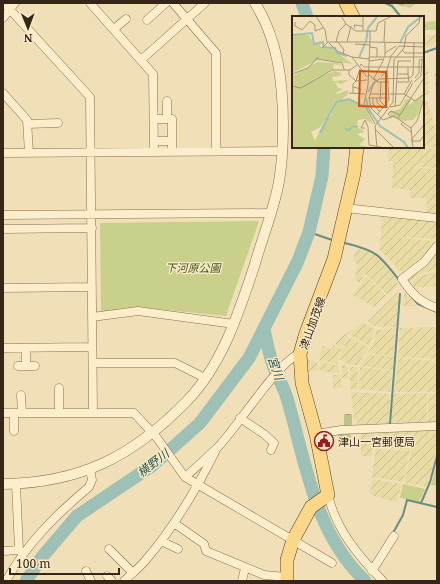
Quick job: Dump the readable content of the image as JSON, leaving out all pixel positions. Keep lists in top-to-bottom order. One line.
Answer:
{"streets":{"main road":["津山加茂線"]},"water":["宮川","横野川"],"parks":["下河原公園"],"places":{"public building":["津山一宮郵便局"]},"scale_bar":"100 m","north":"bottom"}
